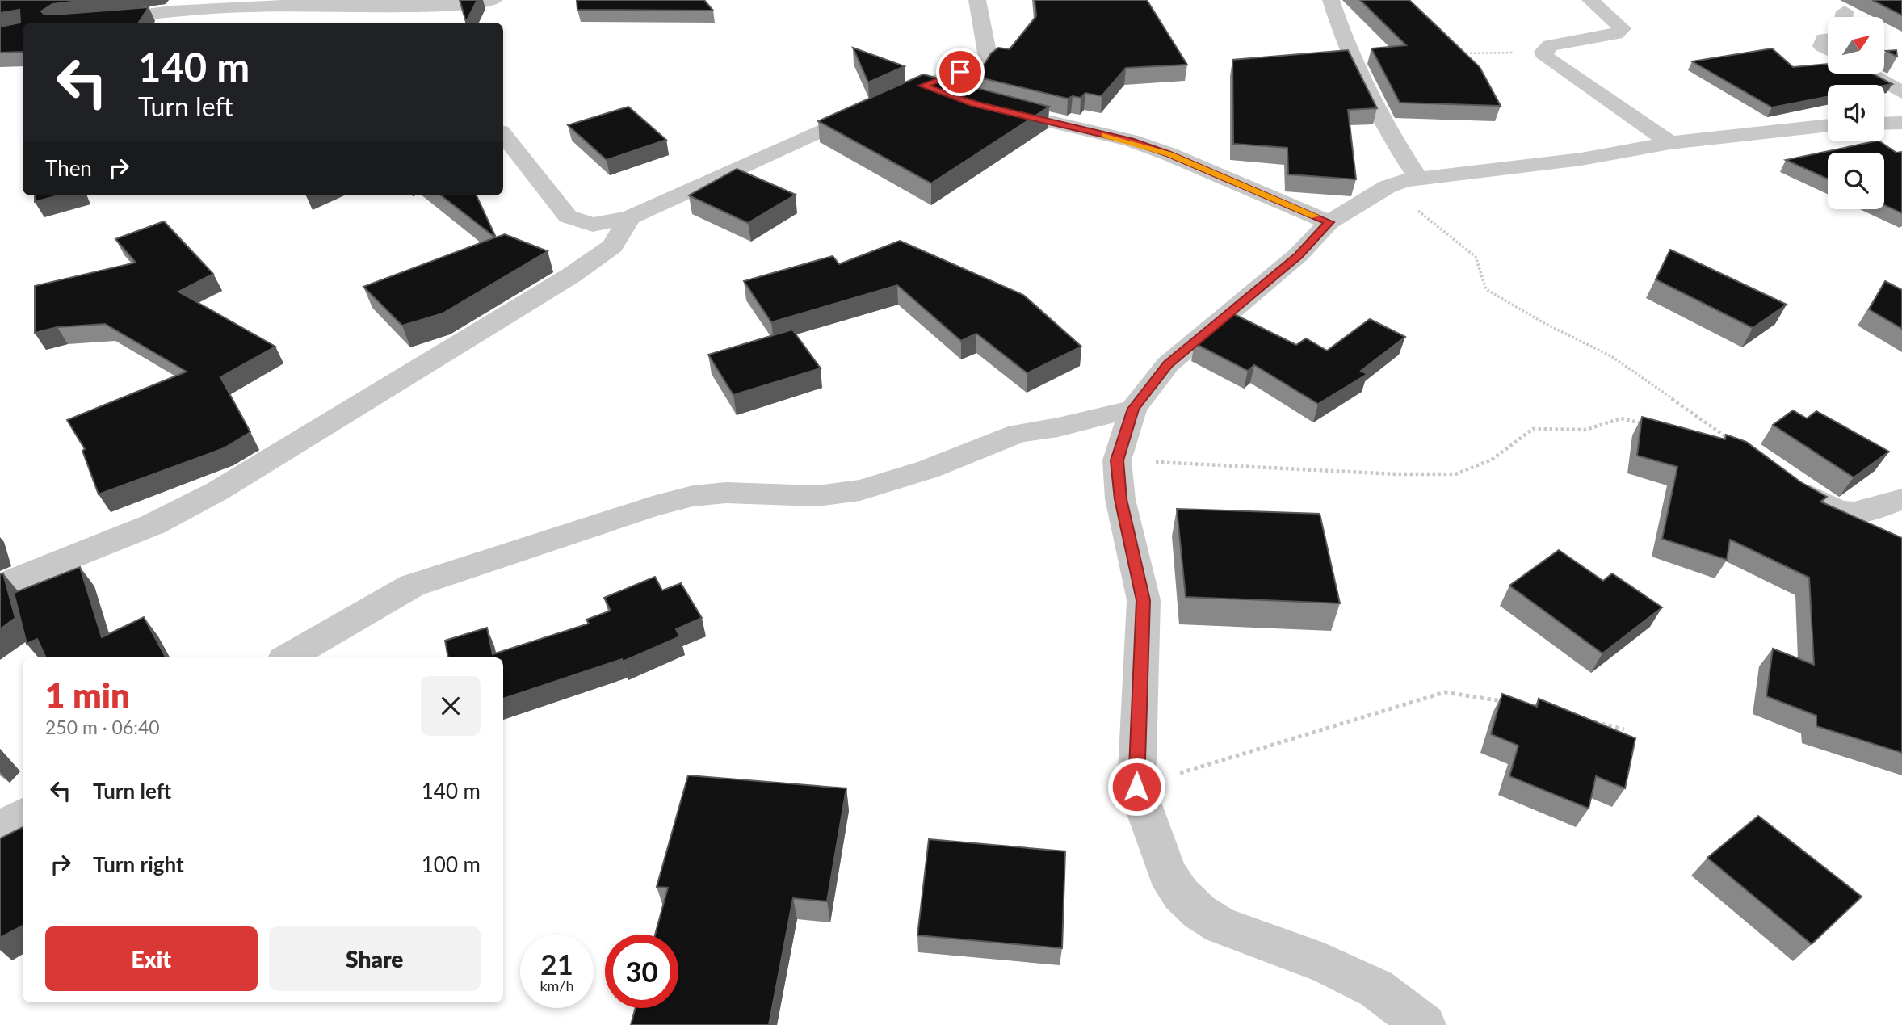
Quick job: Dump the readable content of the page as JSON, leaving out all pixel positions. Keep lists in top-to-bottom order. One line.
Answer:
{"north":"top right","page":{"turn":["140 m","Turn left"],"then":"Then","heading":["1 min","250 m · 06:40"],"list":[{"name":"Turn left","value":"140 m"},{"name":"Turn right","value":"100 m"}],"buttons":["Exit","Share"],"speed":"21 km/h","limit":"30"}}
